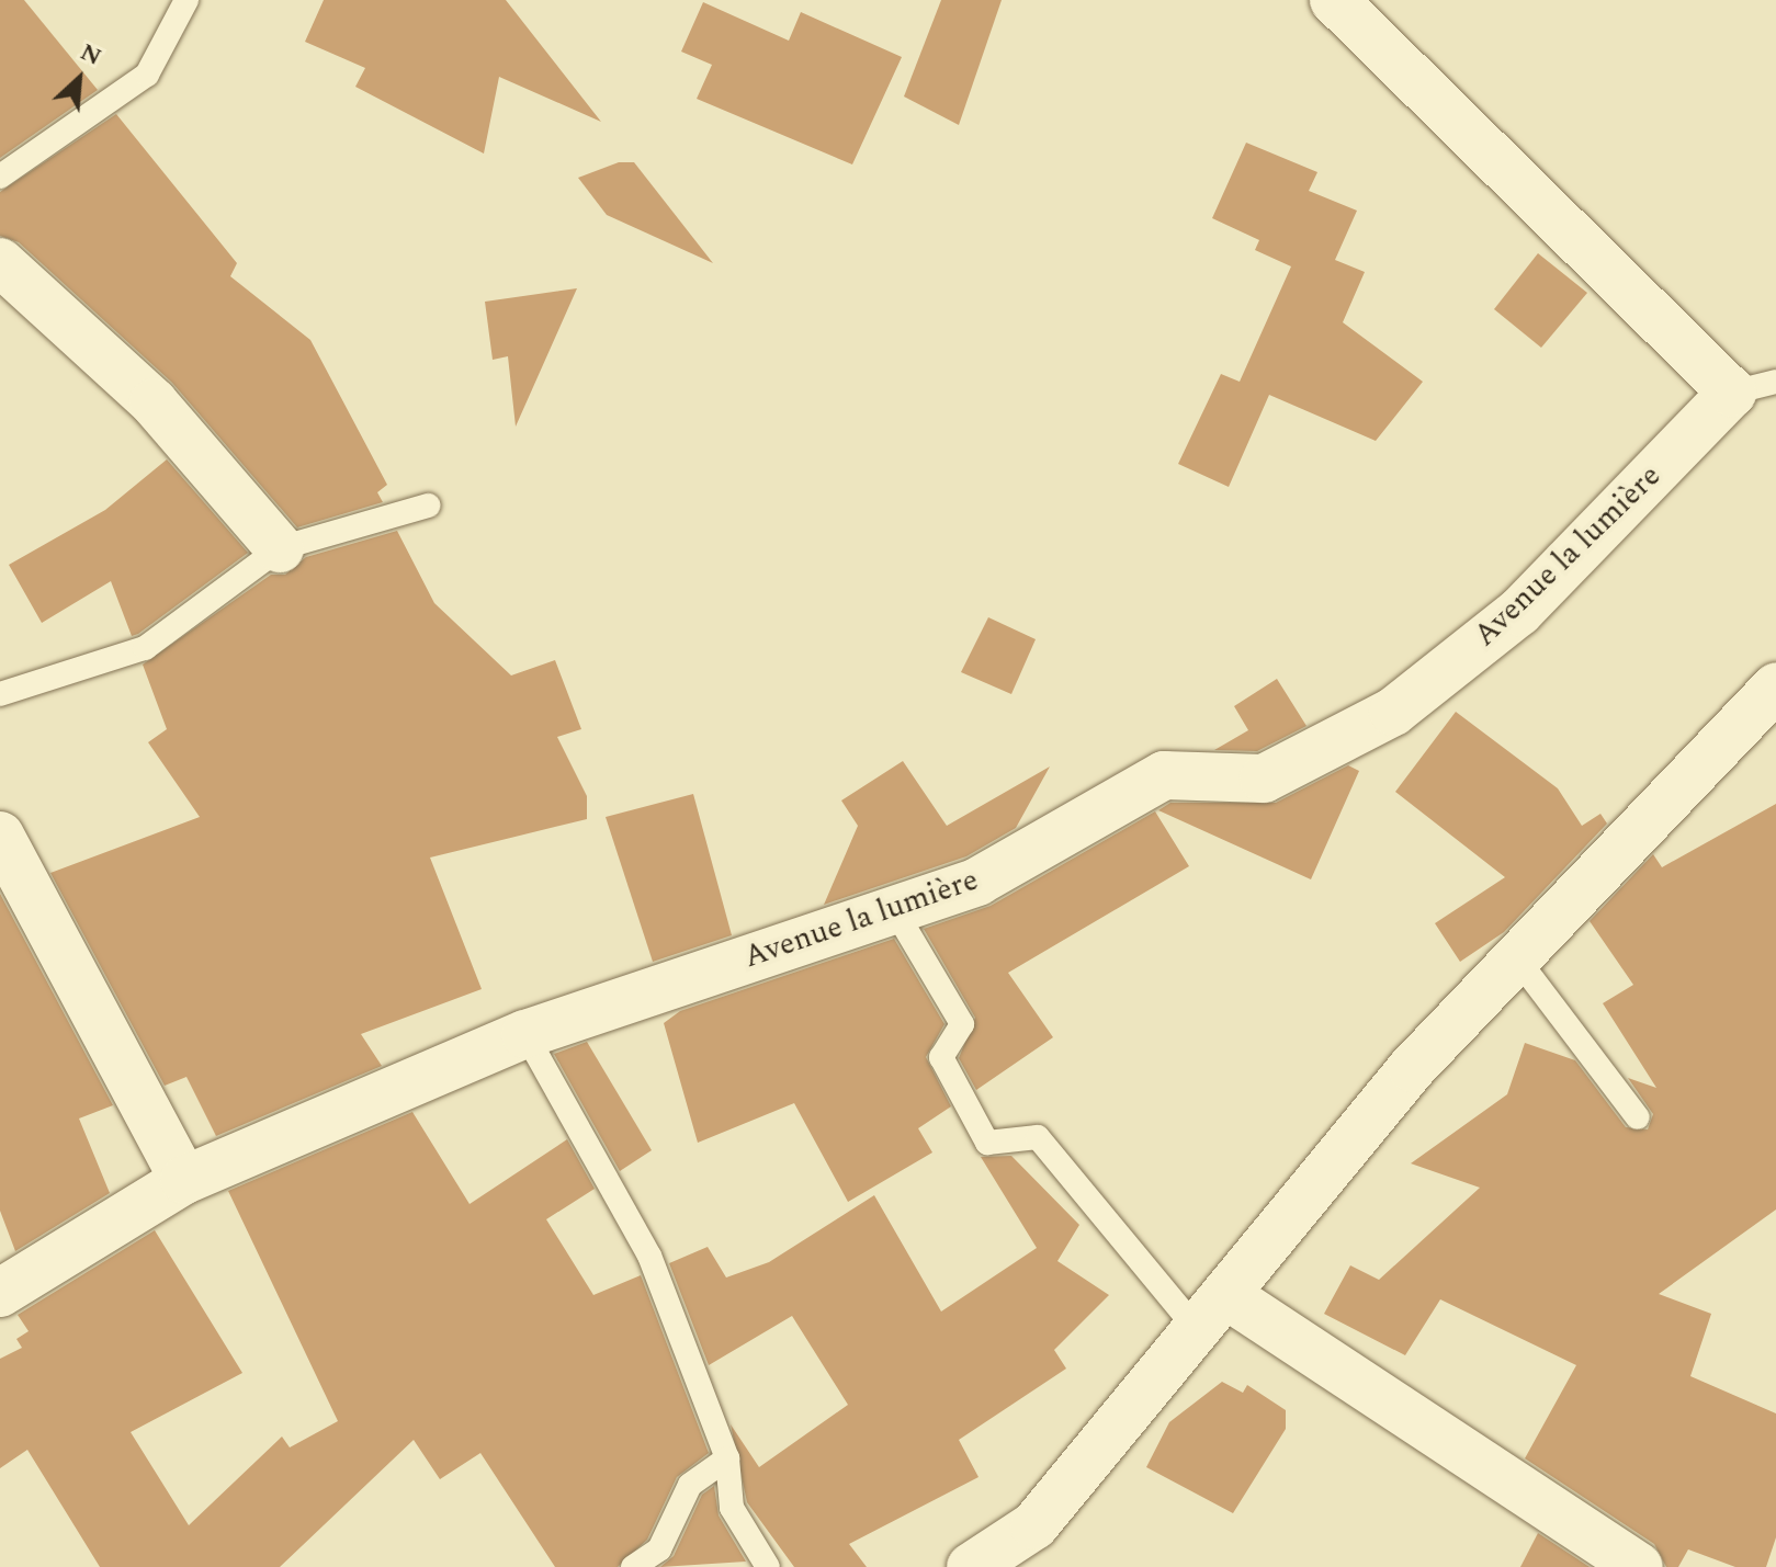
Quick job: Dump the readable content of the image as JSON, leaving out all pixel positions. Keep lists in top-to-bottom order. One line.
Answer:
{"streets":{"street":["Avenue la lumière"]},"north":"top right"}
